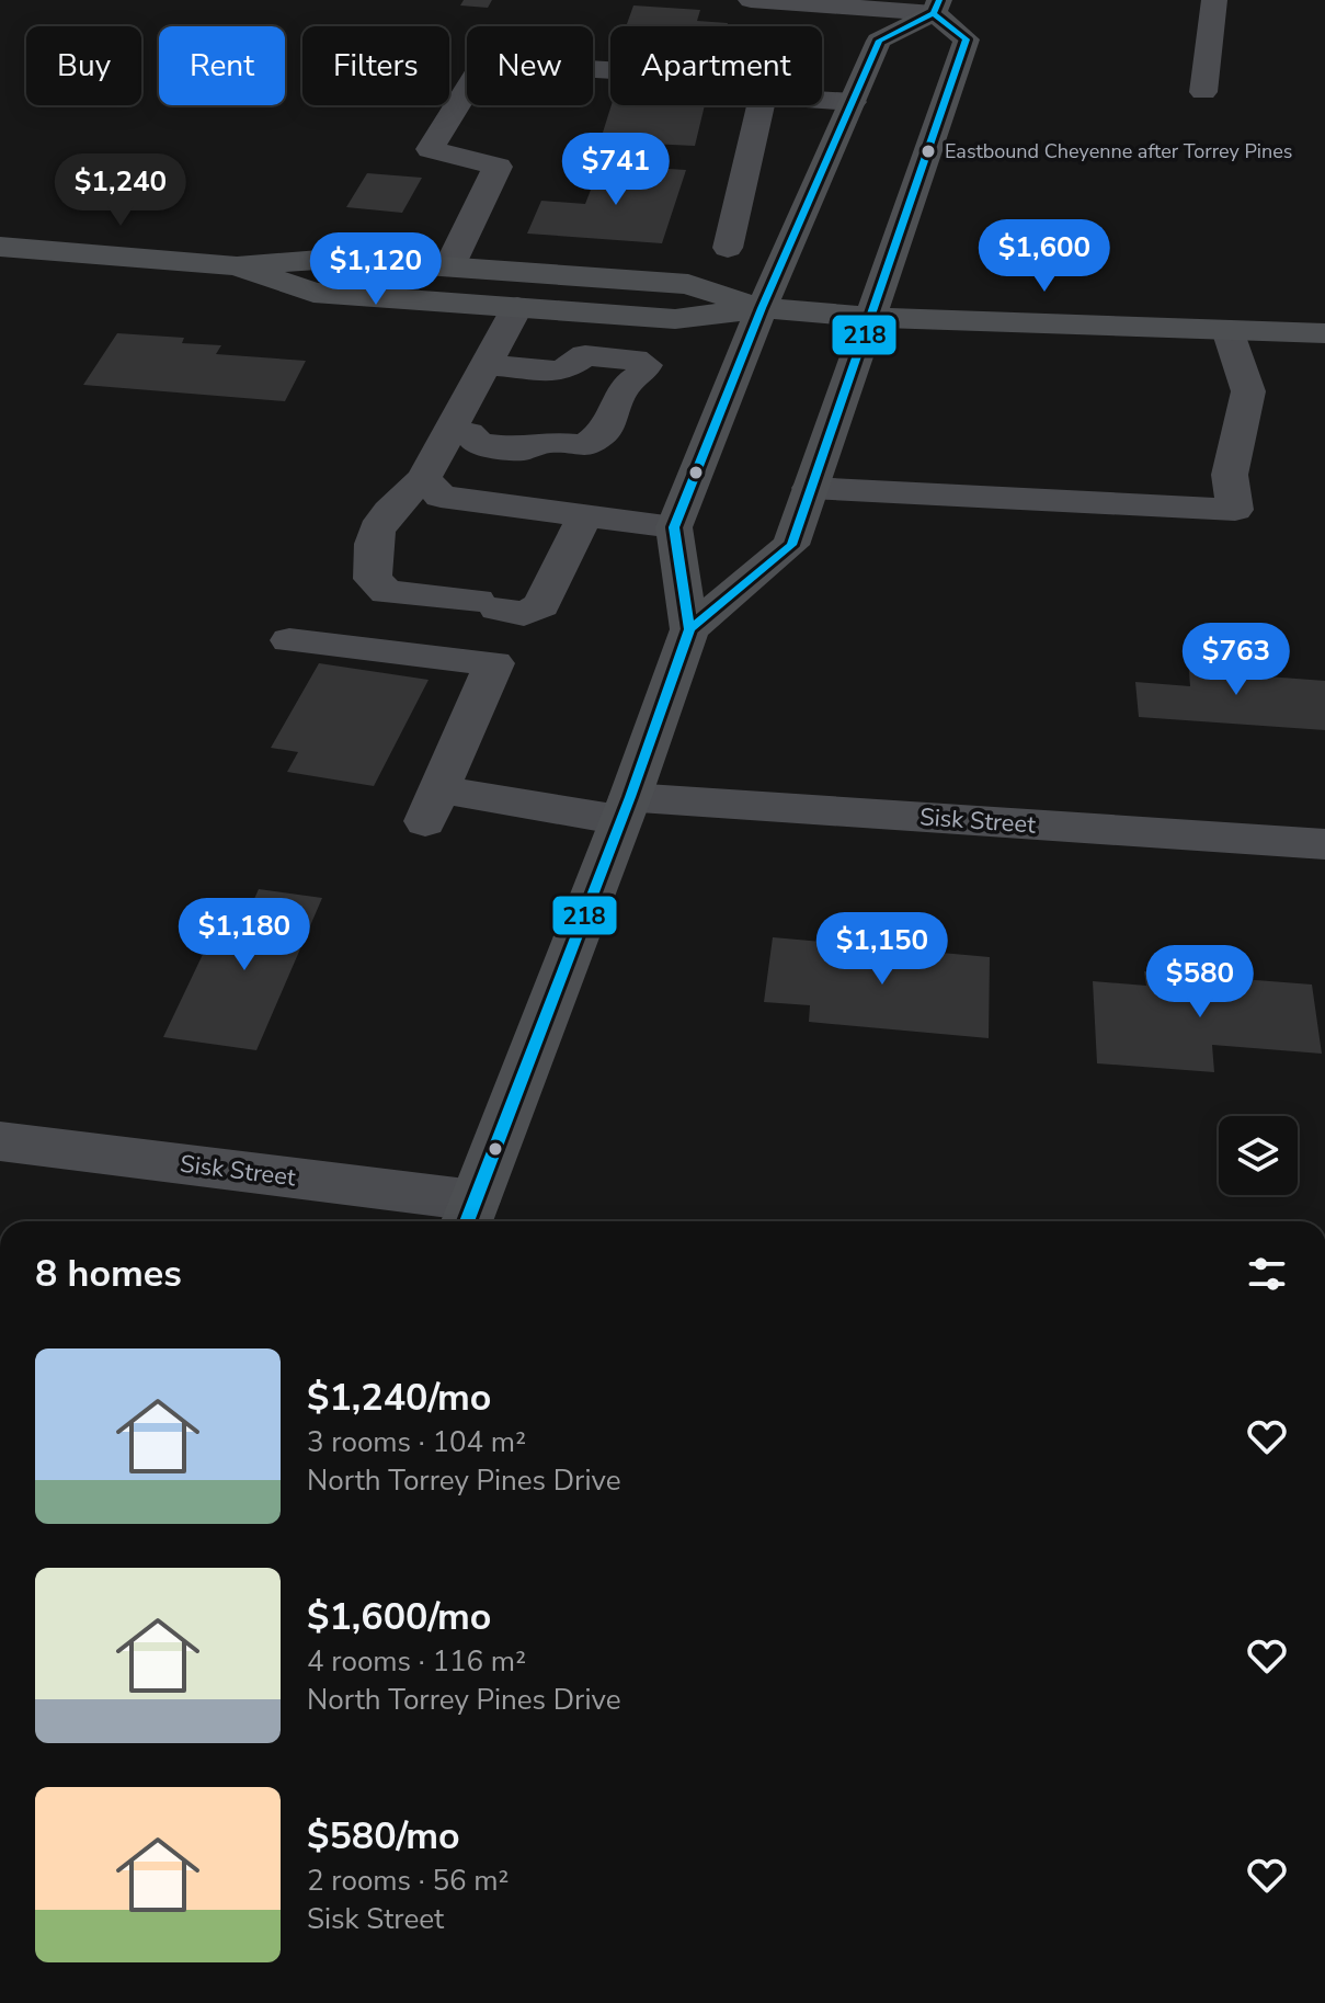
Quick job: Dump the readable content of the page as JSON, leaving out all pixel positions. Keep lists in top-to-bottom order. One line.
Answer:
{"streets":{"street":["Sisk Street"]},"places":["Eastbound Cheyenne after Torrey Pines"],"lines":["transit line 218"],"page":{"chip":["Buy","Rent","Filters","New","Apartment"],"price":["$741","$1,240","$1,600","$1,120","$763","$1,180","$1,150","$580"],"heading":"8 homes","list":[{"name":"$1,240/mo","note":"3 rooms · 104 m² · North Torrey Pines Drive"},{"name":"$1,600/mo","note":"4 rooms · 116 m² · North Torrey Pines Drive"},{"name":"$580/mo","note":"2 rooms · 56 m² · Sisk Street"}]}}
